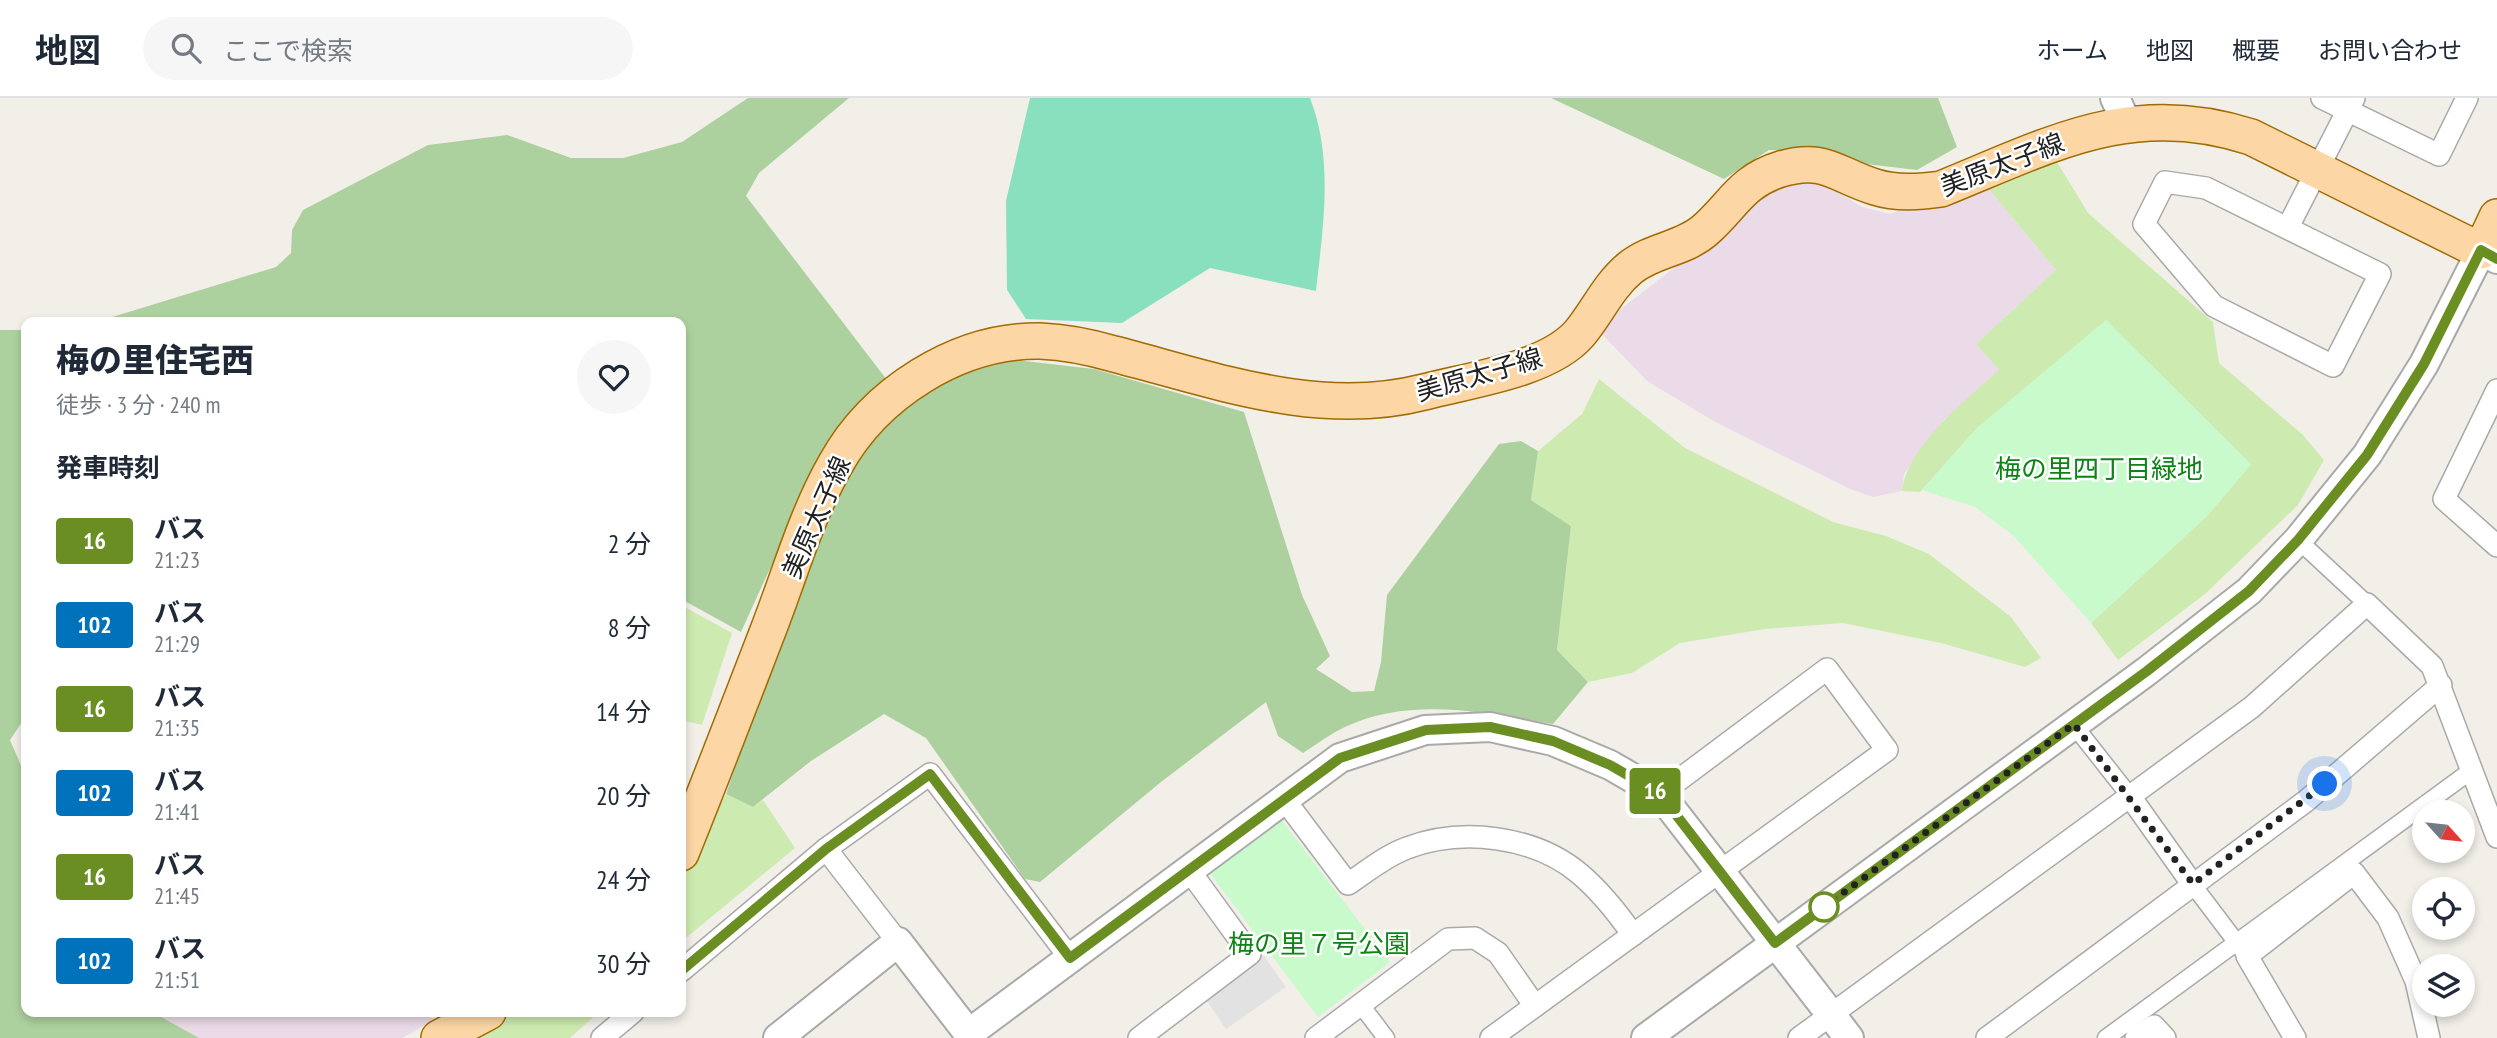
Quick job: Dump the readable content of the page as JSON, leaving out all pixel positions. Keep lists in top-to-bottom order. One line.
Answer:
{"streets":{"main road":["美原太子線"]},"parks":["梅の里四丁目緑地","梅の里７号公園"],"lines":["bus line 16"],"north":"bottom right","page":{"header":"地図","search":"ここで検索","nav":["ホーム","地図","概要","お問い合わせ"],"on_map":"16","heading":[["梅の里住宅西","徒歩 · 3 分 · 240 m"],"発車時刻"],"list":[{"mark":"16","name":"バス","note":"21:23","value":"2 分"},{"mark":"102","name":"バス","note":"21:29","value":"8 分"},{"mark":"16","name":"バス","note":"21:35","value":"14 分"},{"mark":"102","name":"バス","note":"21:41","value":"20 分"},{"mark":"16","name":"バス","note":"21:45","value":"24 分"},{"mark":"102","name":"バス","note":"21:51","value":"30 分"}]}}
